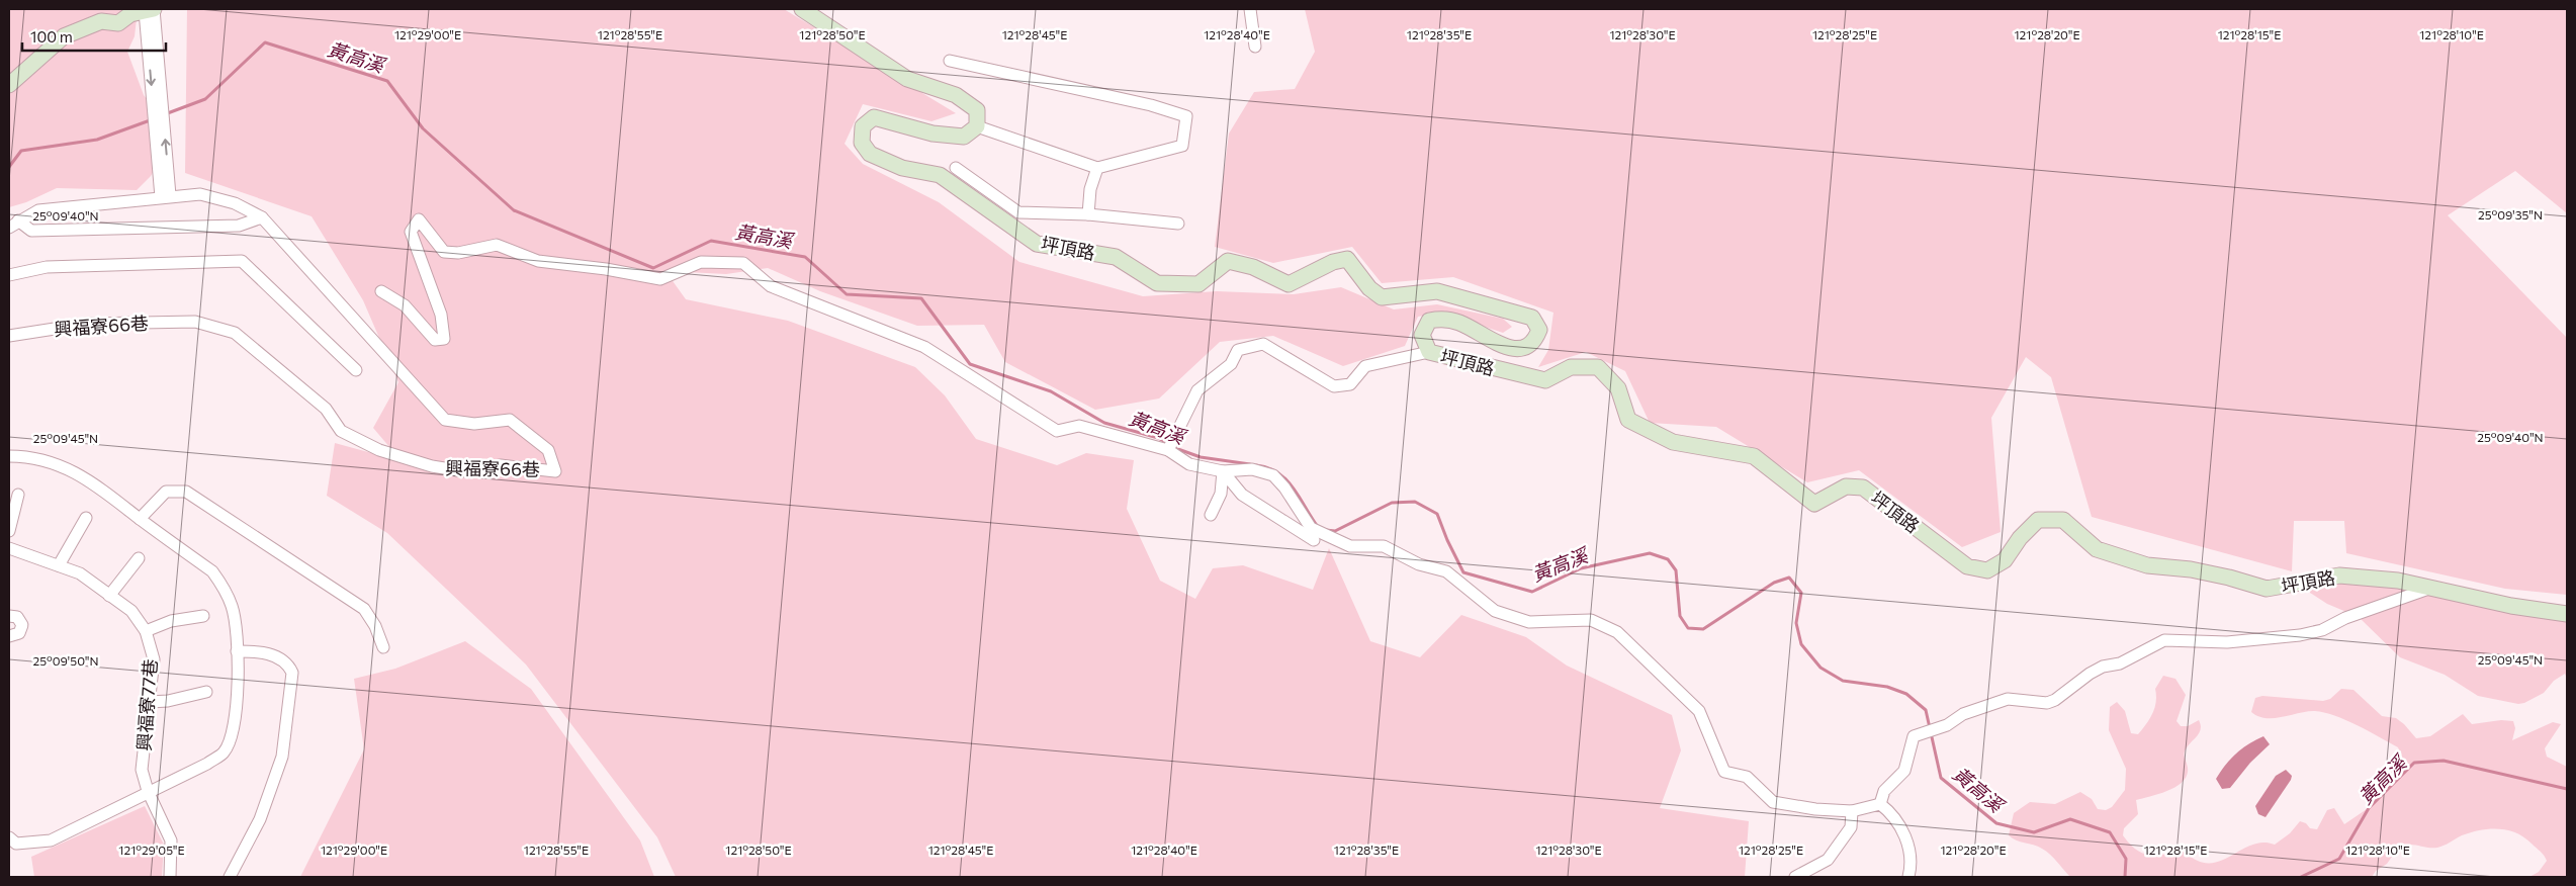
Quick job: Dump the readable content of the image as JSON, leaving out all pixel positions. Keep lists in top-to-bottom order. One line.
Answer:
{"streets":{"street":["坪頂路","興福寮66巷","興福寮77巷"]},"water":["黃高溪"],"scale_bar":"100 m","coordinates":["121°29'00\"E","121°28'55\"E","121°28'50\"E","121°28'45\"E","121°28'40\"E","121°28'35\"E","121°28'30\"E","121°28'25\"E","121°28'20\"E","121°28'15\"E","121°28'10\"E","25°09'35\"N","25°09'40\"N","25°09'45\"N","25°09'50\"N","121°29'05\"E"]}
